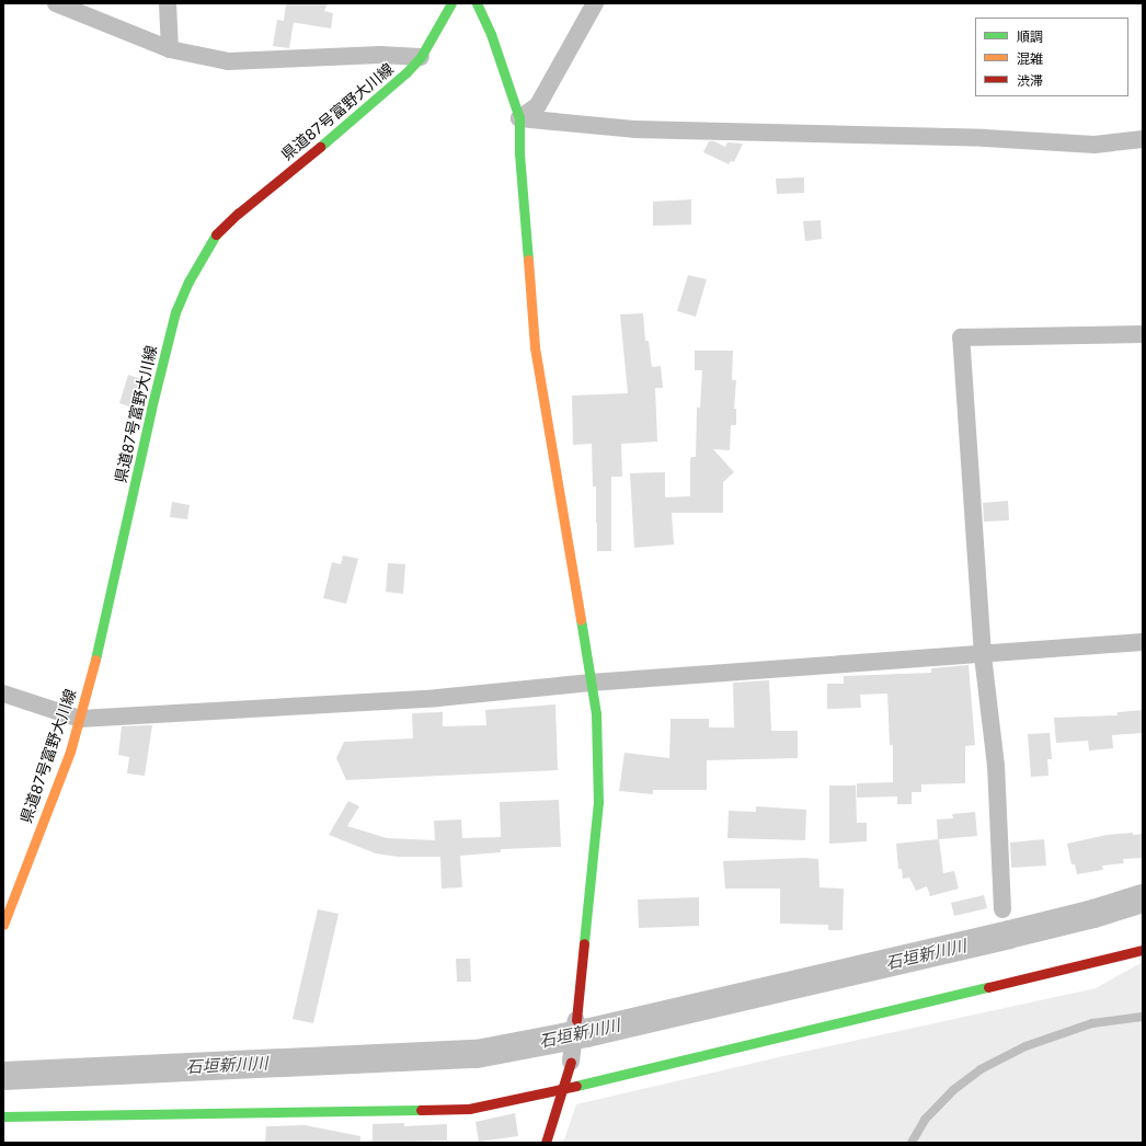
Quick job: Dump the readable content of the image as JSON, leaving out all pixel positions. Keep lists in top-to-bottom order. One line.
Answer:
{"streets":{"street":["県道87号富野大川線"]},"water":["石垣新川川"],"legend":["順調","混雑","渋滞"]}
